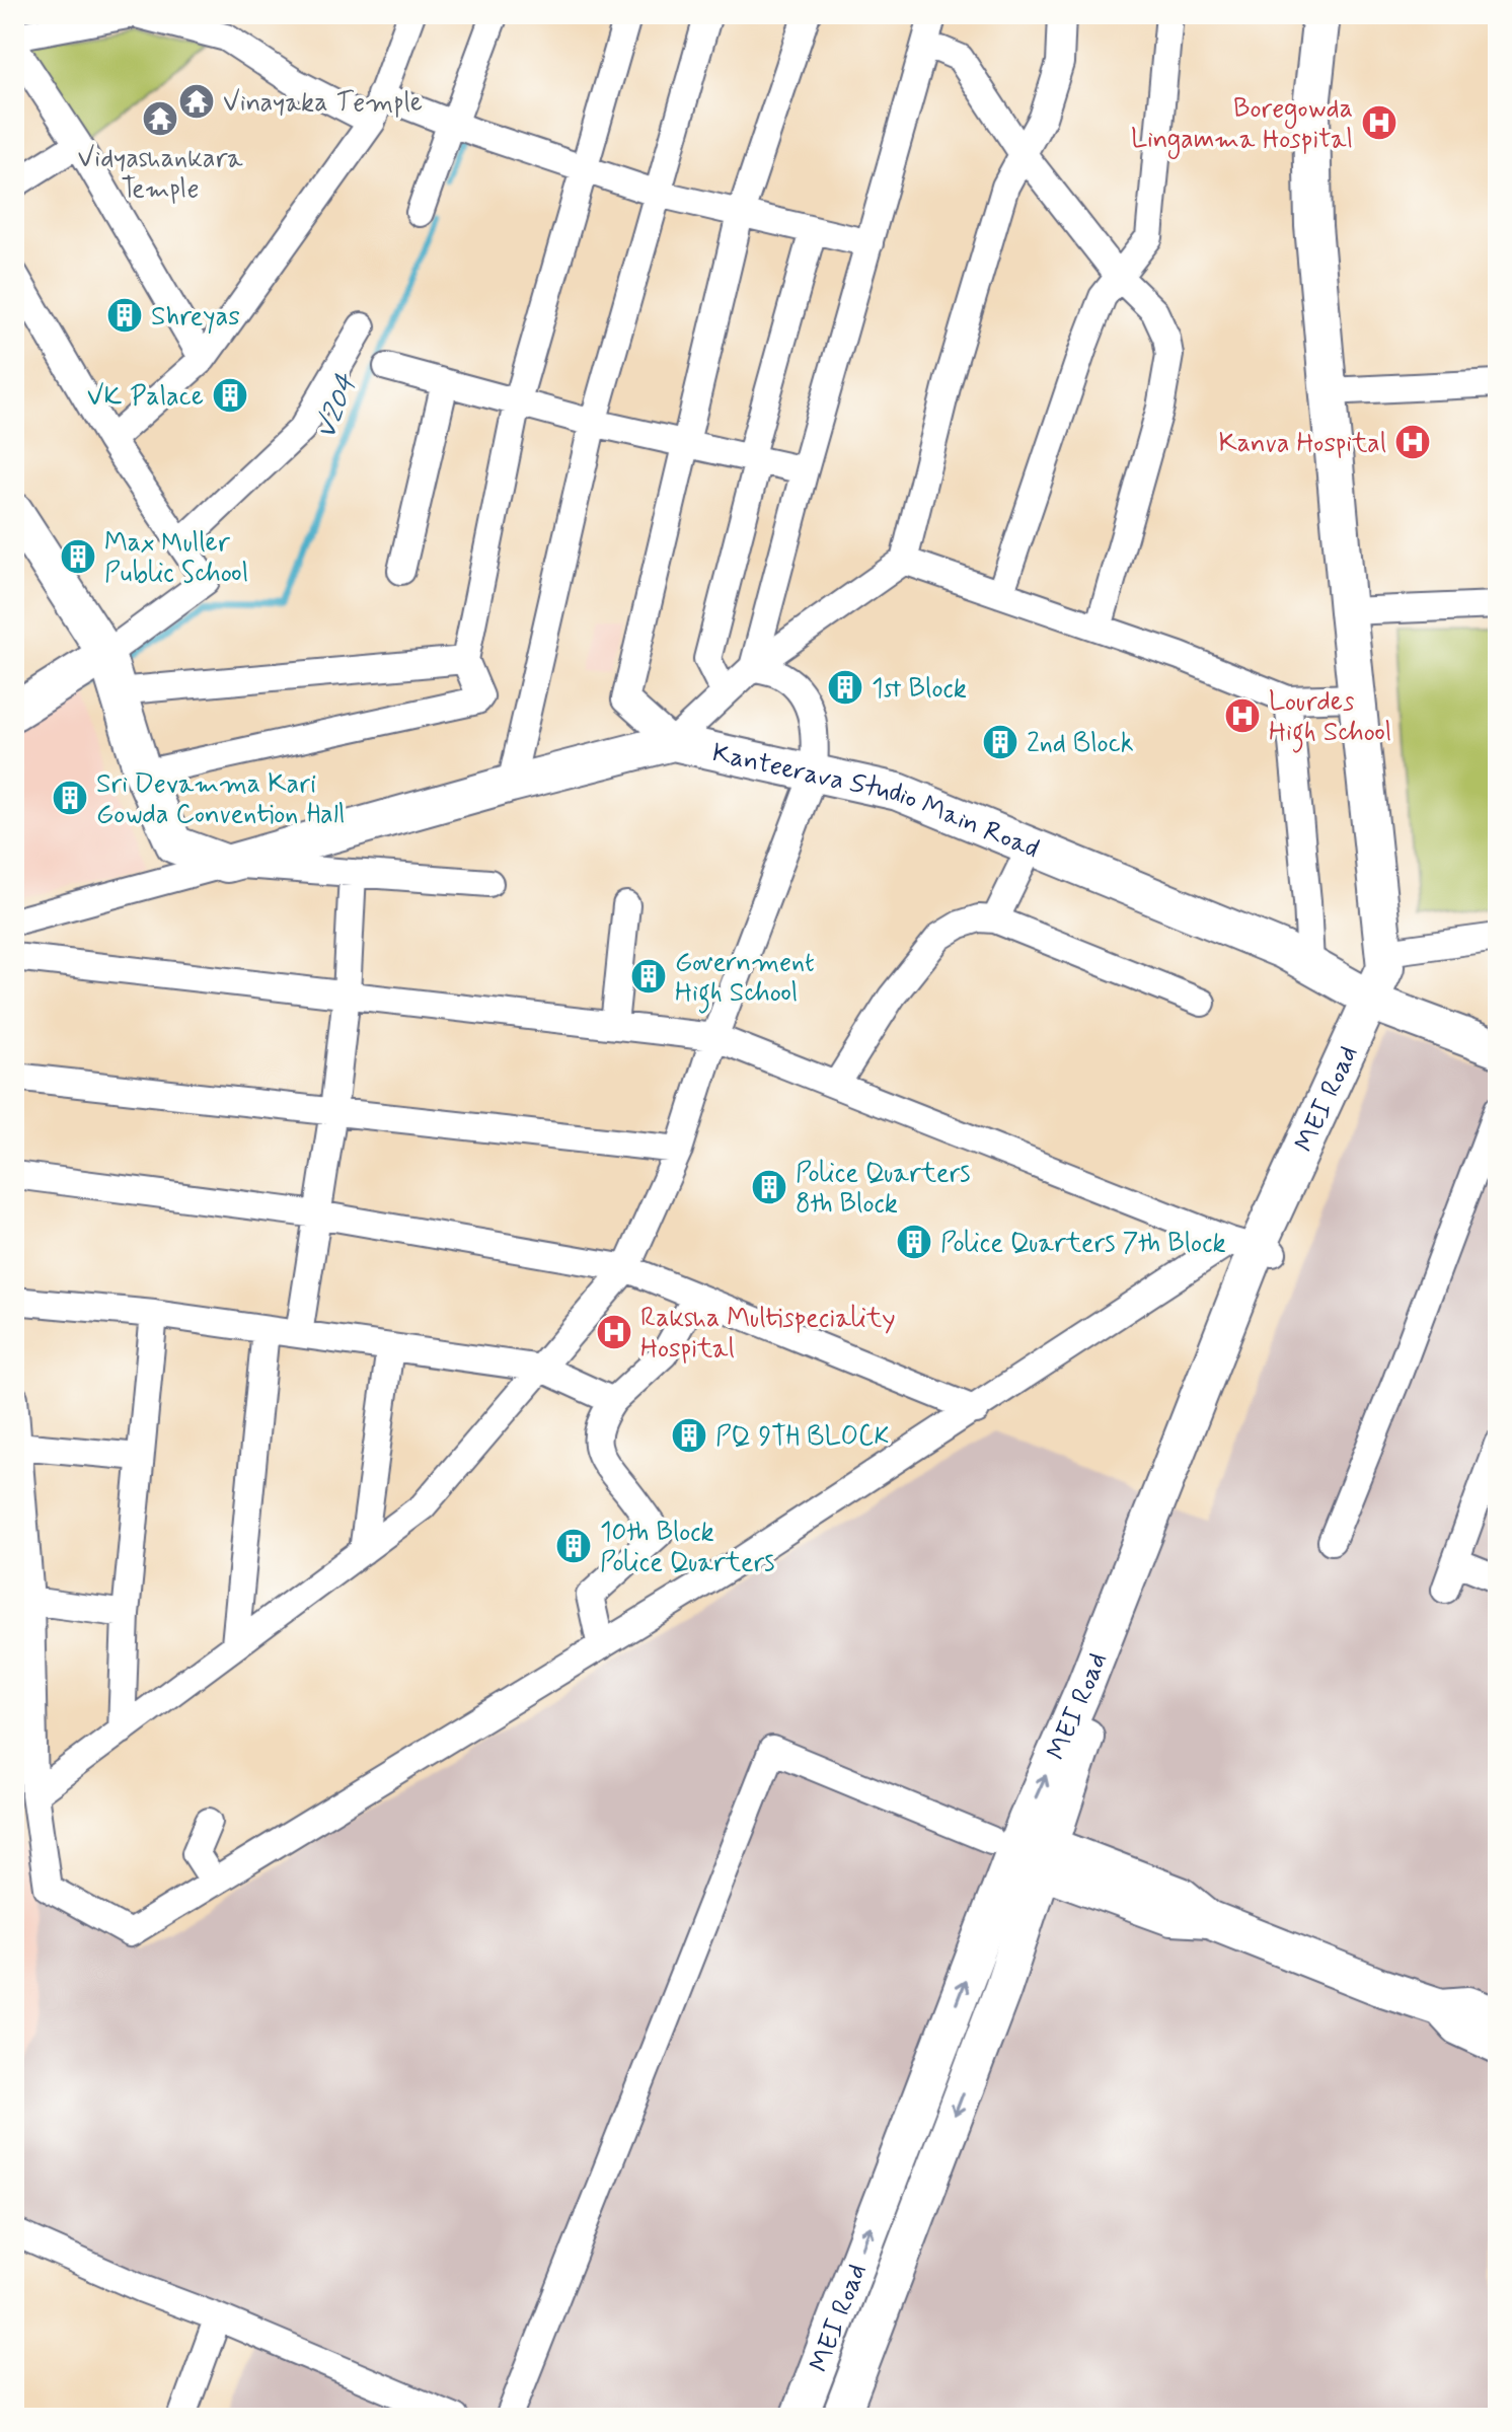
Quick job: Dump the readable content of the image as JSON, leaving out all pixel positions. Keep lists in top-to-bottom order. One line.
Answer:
{"streets":{"street":["Kanteerava Studio Main Road","MEI Road"]},"crossings":[["Kanteerava Studio Main Road","MEI Road"]],"water":["V204"],"places":{"temple":["Vinayaka Temple","Vidyashankara Temple"],"hospital":["Boregowda Lingamma Hospital","Kanva Hospital","Lourdes High School","Raksha Multispeciality Hospital"],"building":["Shreyas","VK Palace","Max Muller Public School","1st Block","2nd Block","Sri Devamma Kari Gowda Convention Hall","Government High School","Police Quarters 8th Block","Police Quarters 7th Block","PQ 9TH BLOCK","10th Block Police Quarters"]}}
